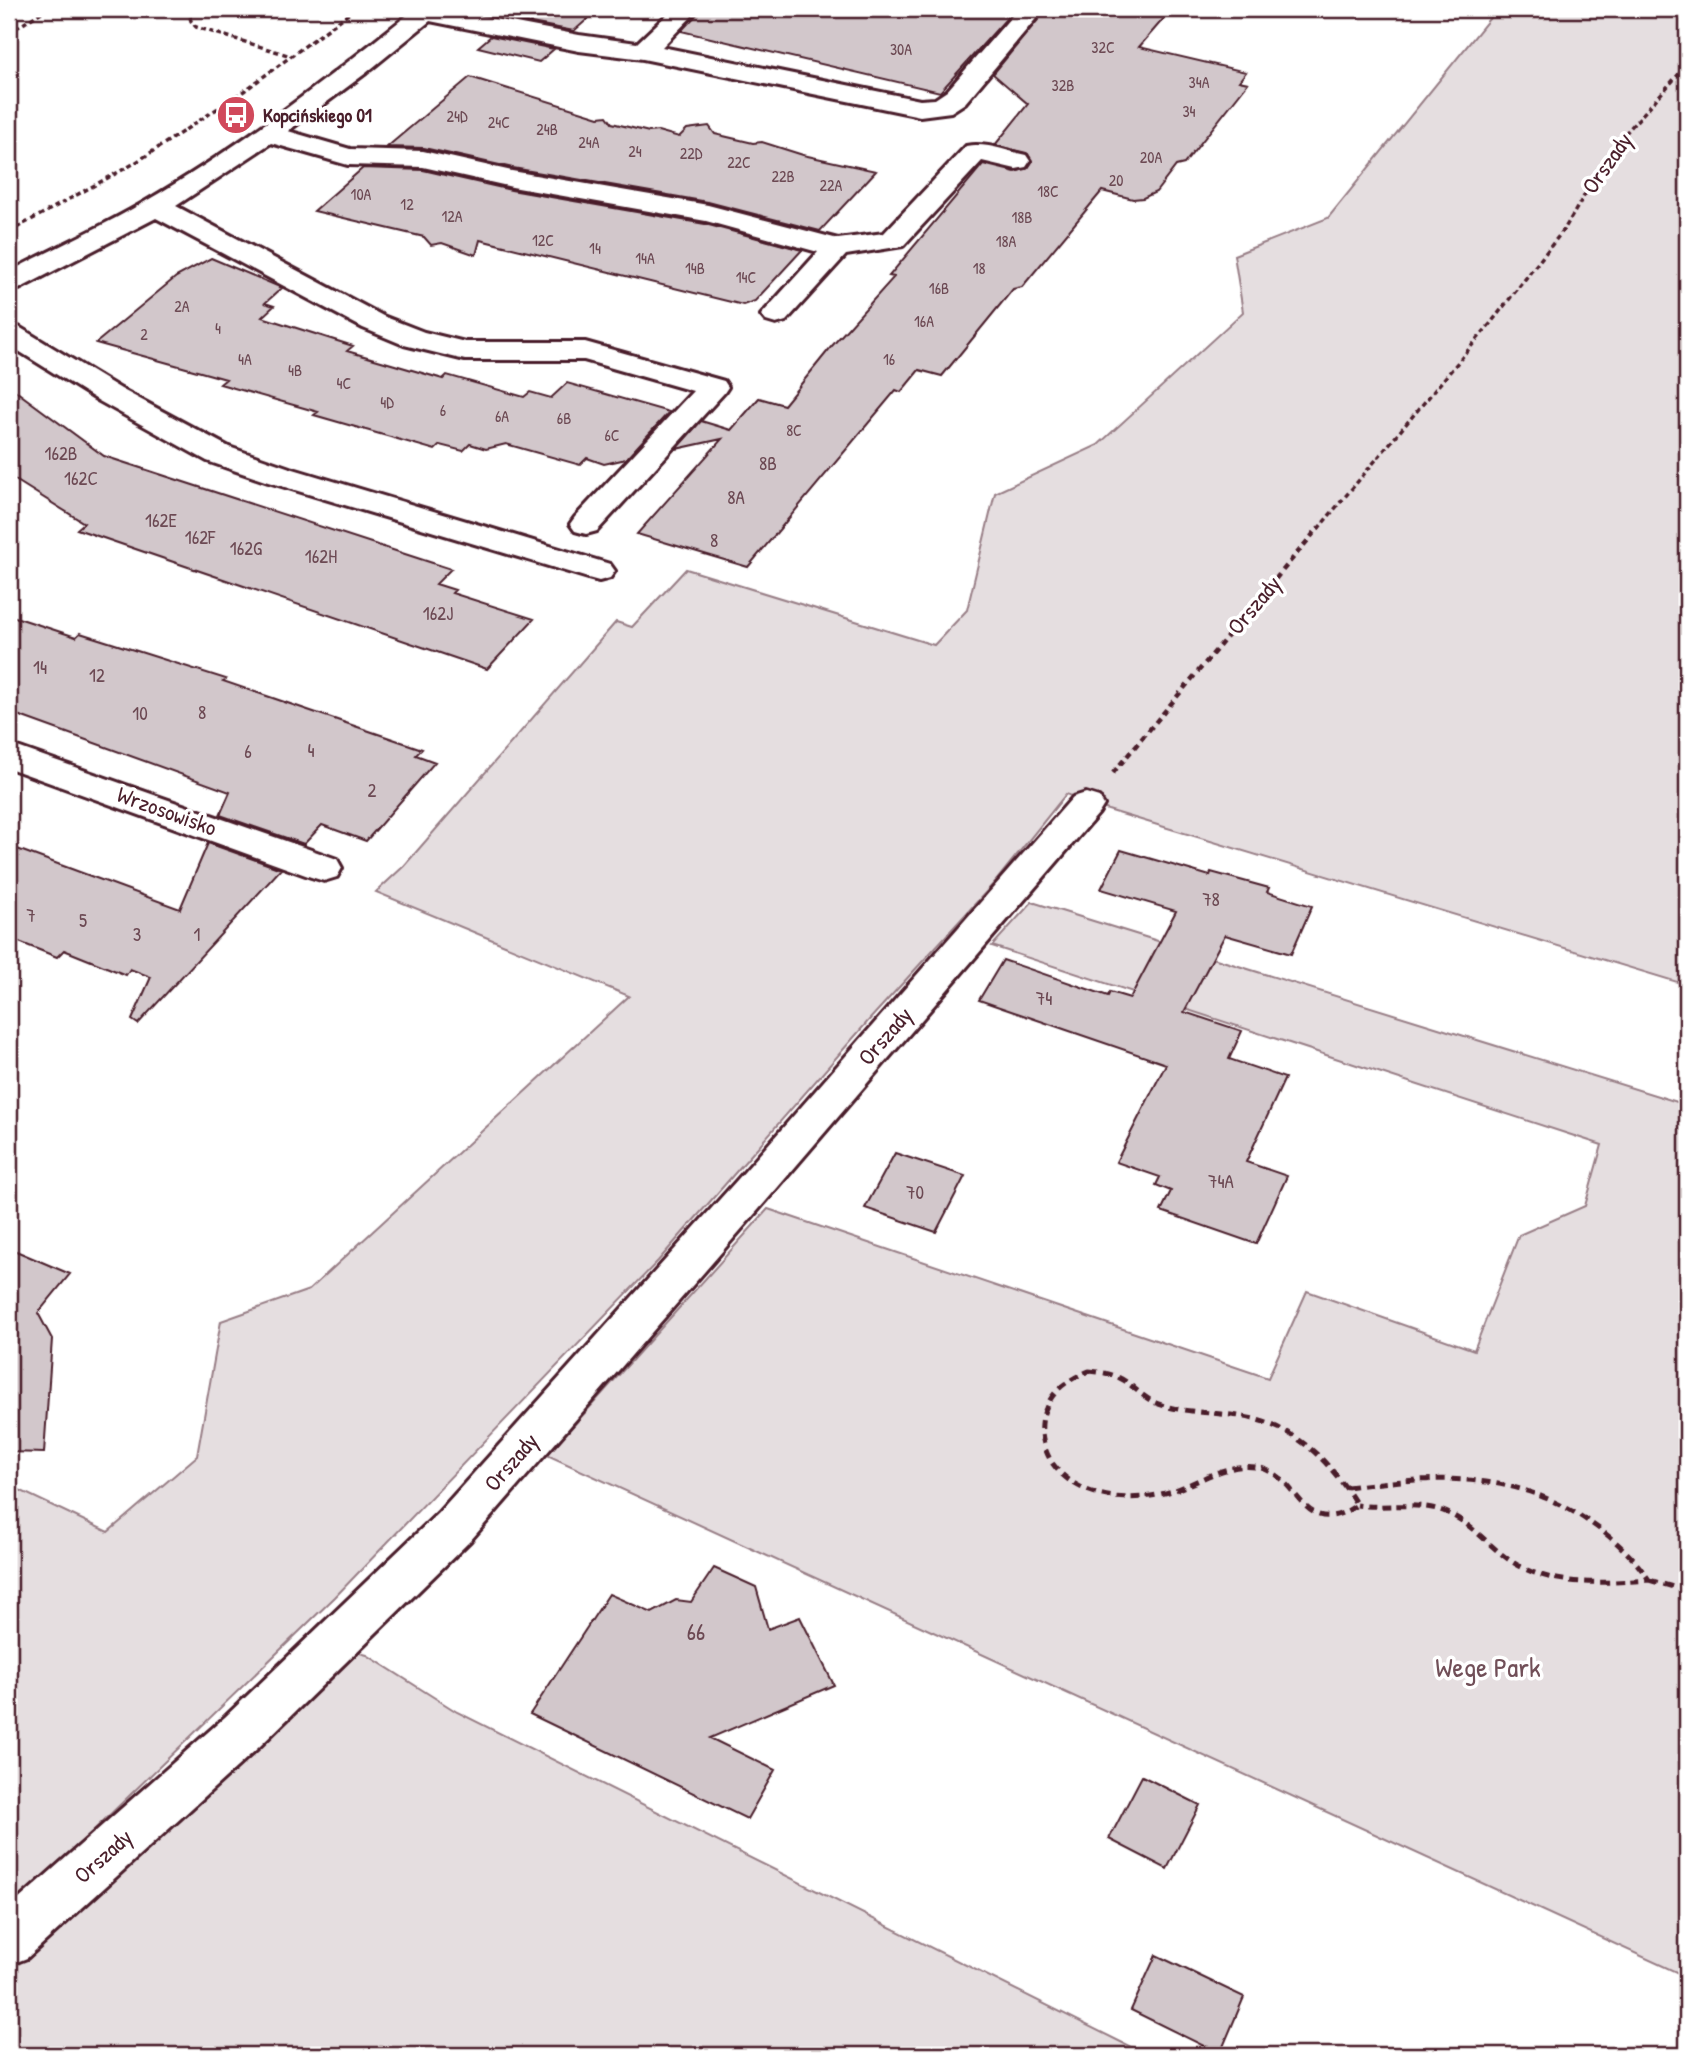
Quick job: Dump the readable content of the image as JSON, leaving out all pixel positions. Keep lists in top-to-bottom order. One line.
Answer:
{"streets":{"street":["Orszady","Wrzosowisko"]},"parks":["Wege Park"],"places":{"bus stop":["Kopcińskiego 01"]},"house_numbers":["32C","30A","34A","32B","34","24D","24C","24B","24A","24","22D","20A","22C","22B","20","22A","18C","10A","12","12A","18B","12C","18A","14","14A","14B","18","14C","16B","2A","16A","4","2","4A","16","4B","4C","4D","6","6A","6B","8C","6C","162B","8B","162C","8A","162E","162F","8","162G","162H","162J","14","12","8","10","4","6","2","78","7","5","3","1","74","74A","70","66"]}
